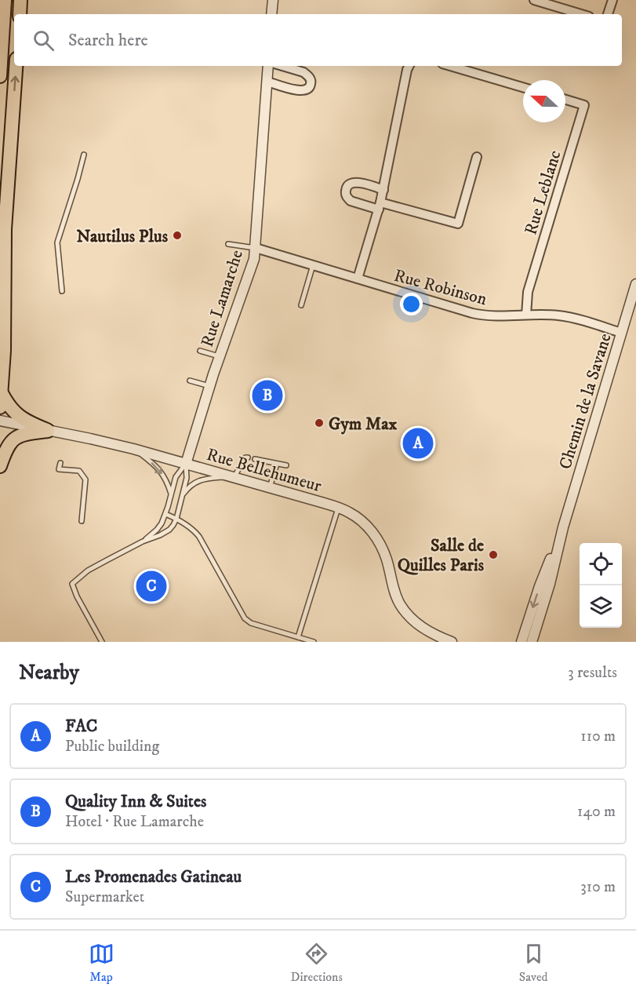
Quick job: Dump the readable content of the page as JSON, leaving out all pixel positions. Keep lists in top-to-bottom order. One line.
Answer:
{"streets":{"street":["Rue Leblanc","Rue Robinson","Rue Lamarche","Chemin de la Savane","Rue Bellehumeur"]},"crossings":[["Rue Leblanc","Rue Robinson"],["Rue Robinson","Rue Lamarche"],["Rue Robinson","Chemin de la Savane"],["Rue Lamarche","Rue Bellehumeur"]],"places":["Nautilus Plus","Gym Max","Salle de Quilles Paris"],"north":"left","page":{"search":"Search here","pins":["B","A","C"],"heading":["Nearby","3 results"],"list":[{"mark":"A","name":"FAC","note":"Public building","value":"110 m"},{"mark":"B","name":"Quality Inn & Suites","note":"Hotel · Rue Lamarche","value":"140 m"},{"mark":"C","name":"Les Promenades Gatineau","note":"Supermarket","value":"310 m"}],"nav":["Map","Directions","Saved"]}}
